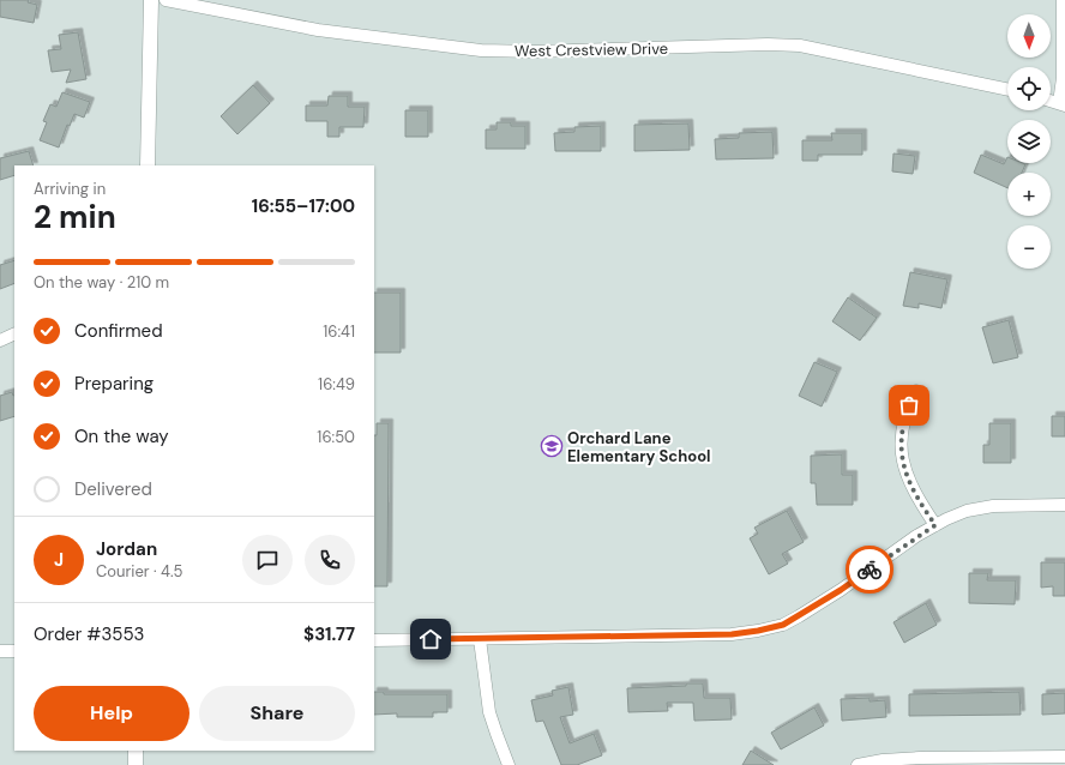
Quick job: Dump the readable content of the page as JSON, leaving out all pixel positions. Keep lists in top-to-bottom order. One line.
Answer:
{"streets":{"street":["West Crestview Drive"]},"places":{"school or university":["Orchard Lane Elementary School"]},"north":"bottom","page":{"map_buttons":["+","−"],"heading":["2 min","Arriving in","16:55–17:00"],"panel":["Jordan","Courier · 4.5","Order #3553","$31.77"],"bar":"On the way · 210 m","list":[["Confirmed","16:41"],["Preparing","16:49"],["On the way","16:50"],"Delivered"],"round":"J","buttons":["Help","Share"]}}
